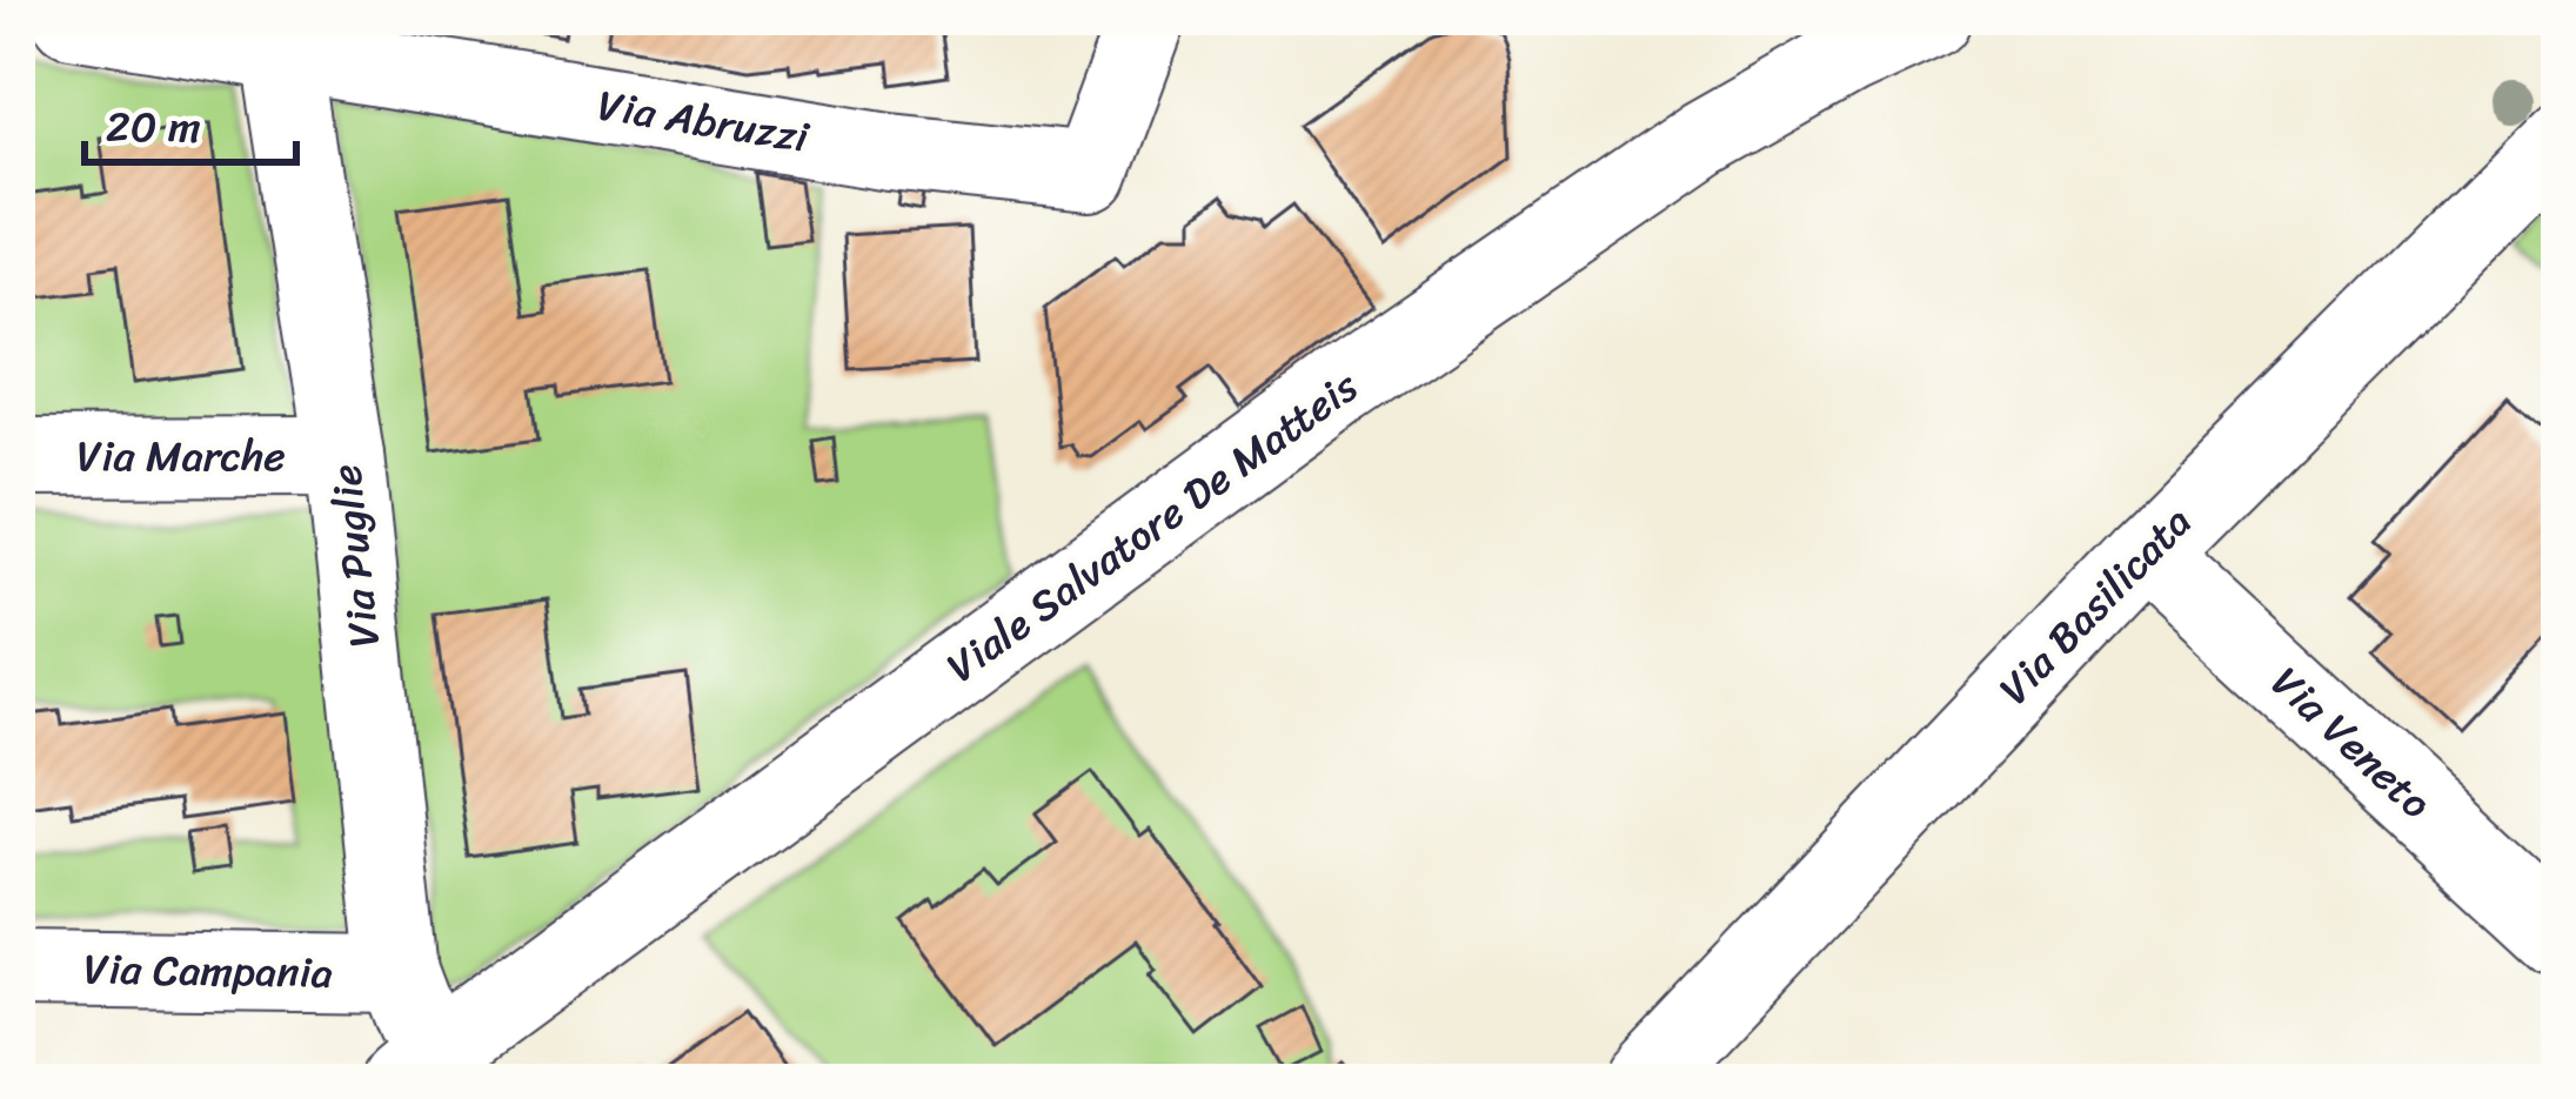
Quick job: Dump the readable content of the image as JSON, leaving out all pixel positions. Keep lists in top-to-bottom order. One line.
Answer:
{"streets":{"street":["Via Abruzzi","Via Marche","Viale Salvatore De Matteis","Via Puglie","Via Basilicata","Via Veneto","Via Campania"]},"crossings":[["Via Abruzzi","Via Puglie"],["Via Marche","Via Puglie"],["Viale Salvatore De Matteis","Via Puglie"],["Via Puglie","Via Campania"],["Via Basilicata","Via Veneto"]],"scale_bar":"20 m"}
